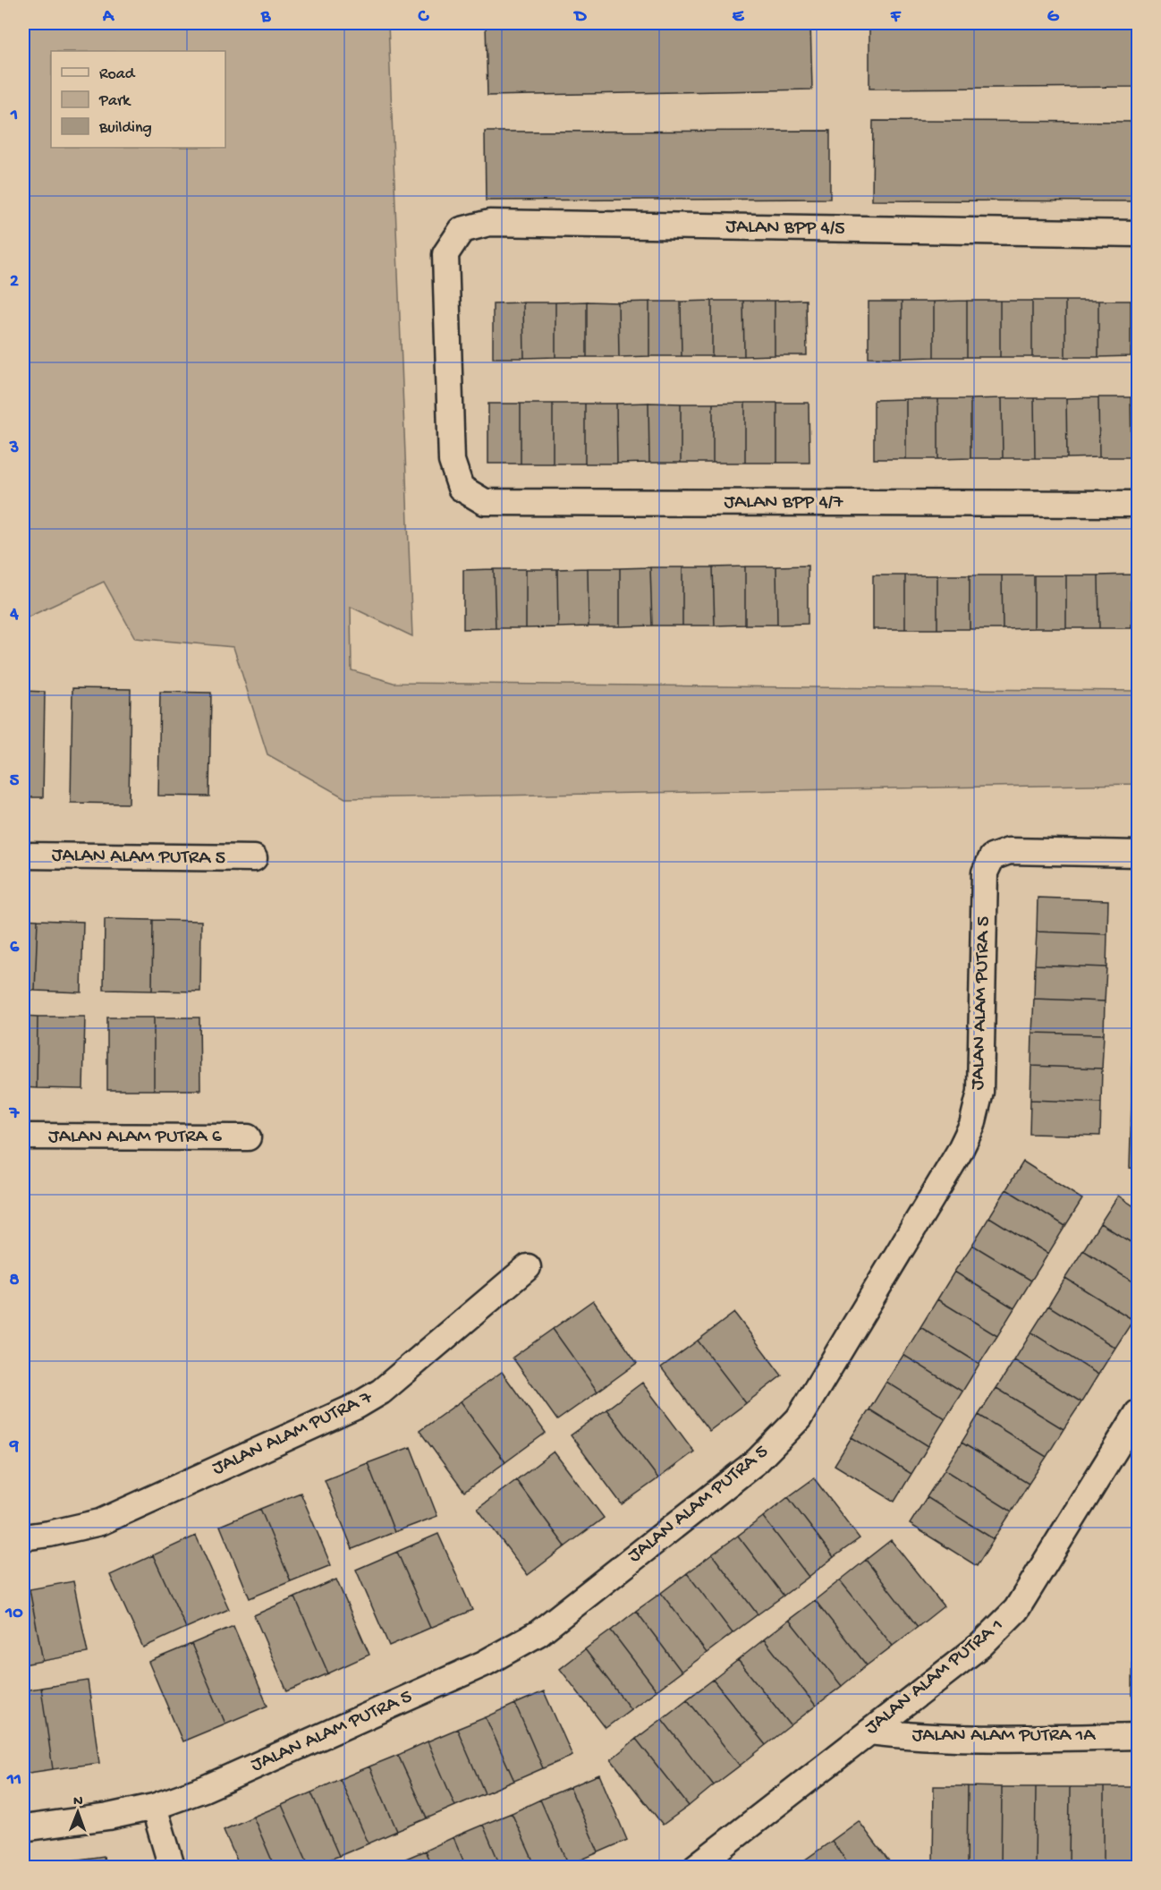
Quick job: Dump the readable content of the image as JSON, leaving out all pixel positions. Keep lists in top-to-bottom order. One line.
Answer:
{"streets":{"street":["JALAN BPP 4/5","JALAN BPP 4/7","JALAN ALAM PUTRA 5","JALAN ALAM PUTRA 6","JALAN ALAM PUTRA 7","JALAN ALAM PUTRA 1","JALAN ALAM PUTRA 1A"]},"crossings":[["JALAN BPP 4/5","JALAN BPP 4/7"],["JALAN ALAM PUTRA 1","JALAN ALAM PUTRA 1A"]],"legend":["Road","Park","Building"],"north":"top","grid":{"columns":["A","B","C","D","E","F","G"],"rows":["1","2","3","4","5","6","7","8","9","10","11"]}}
